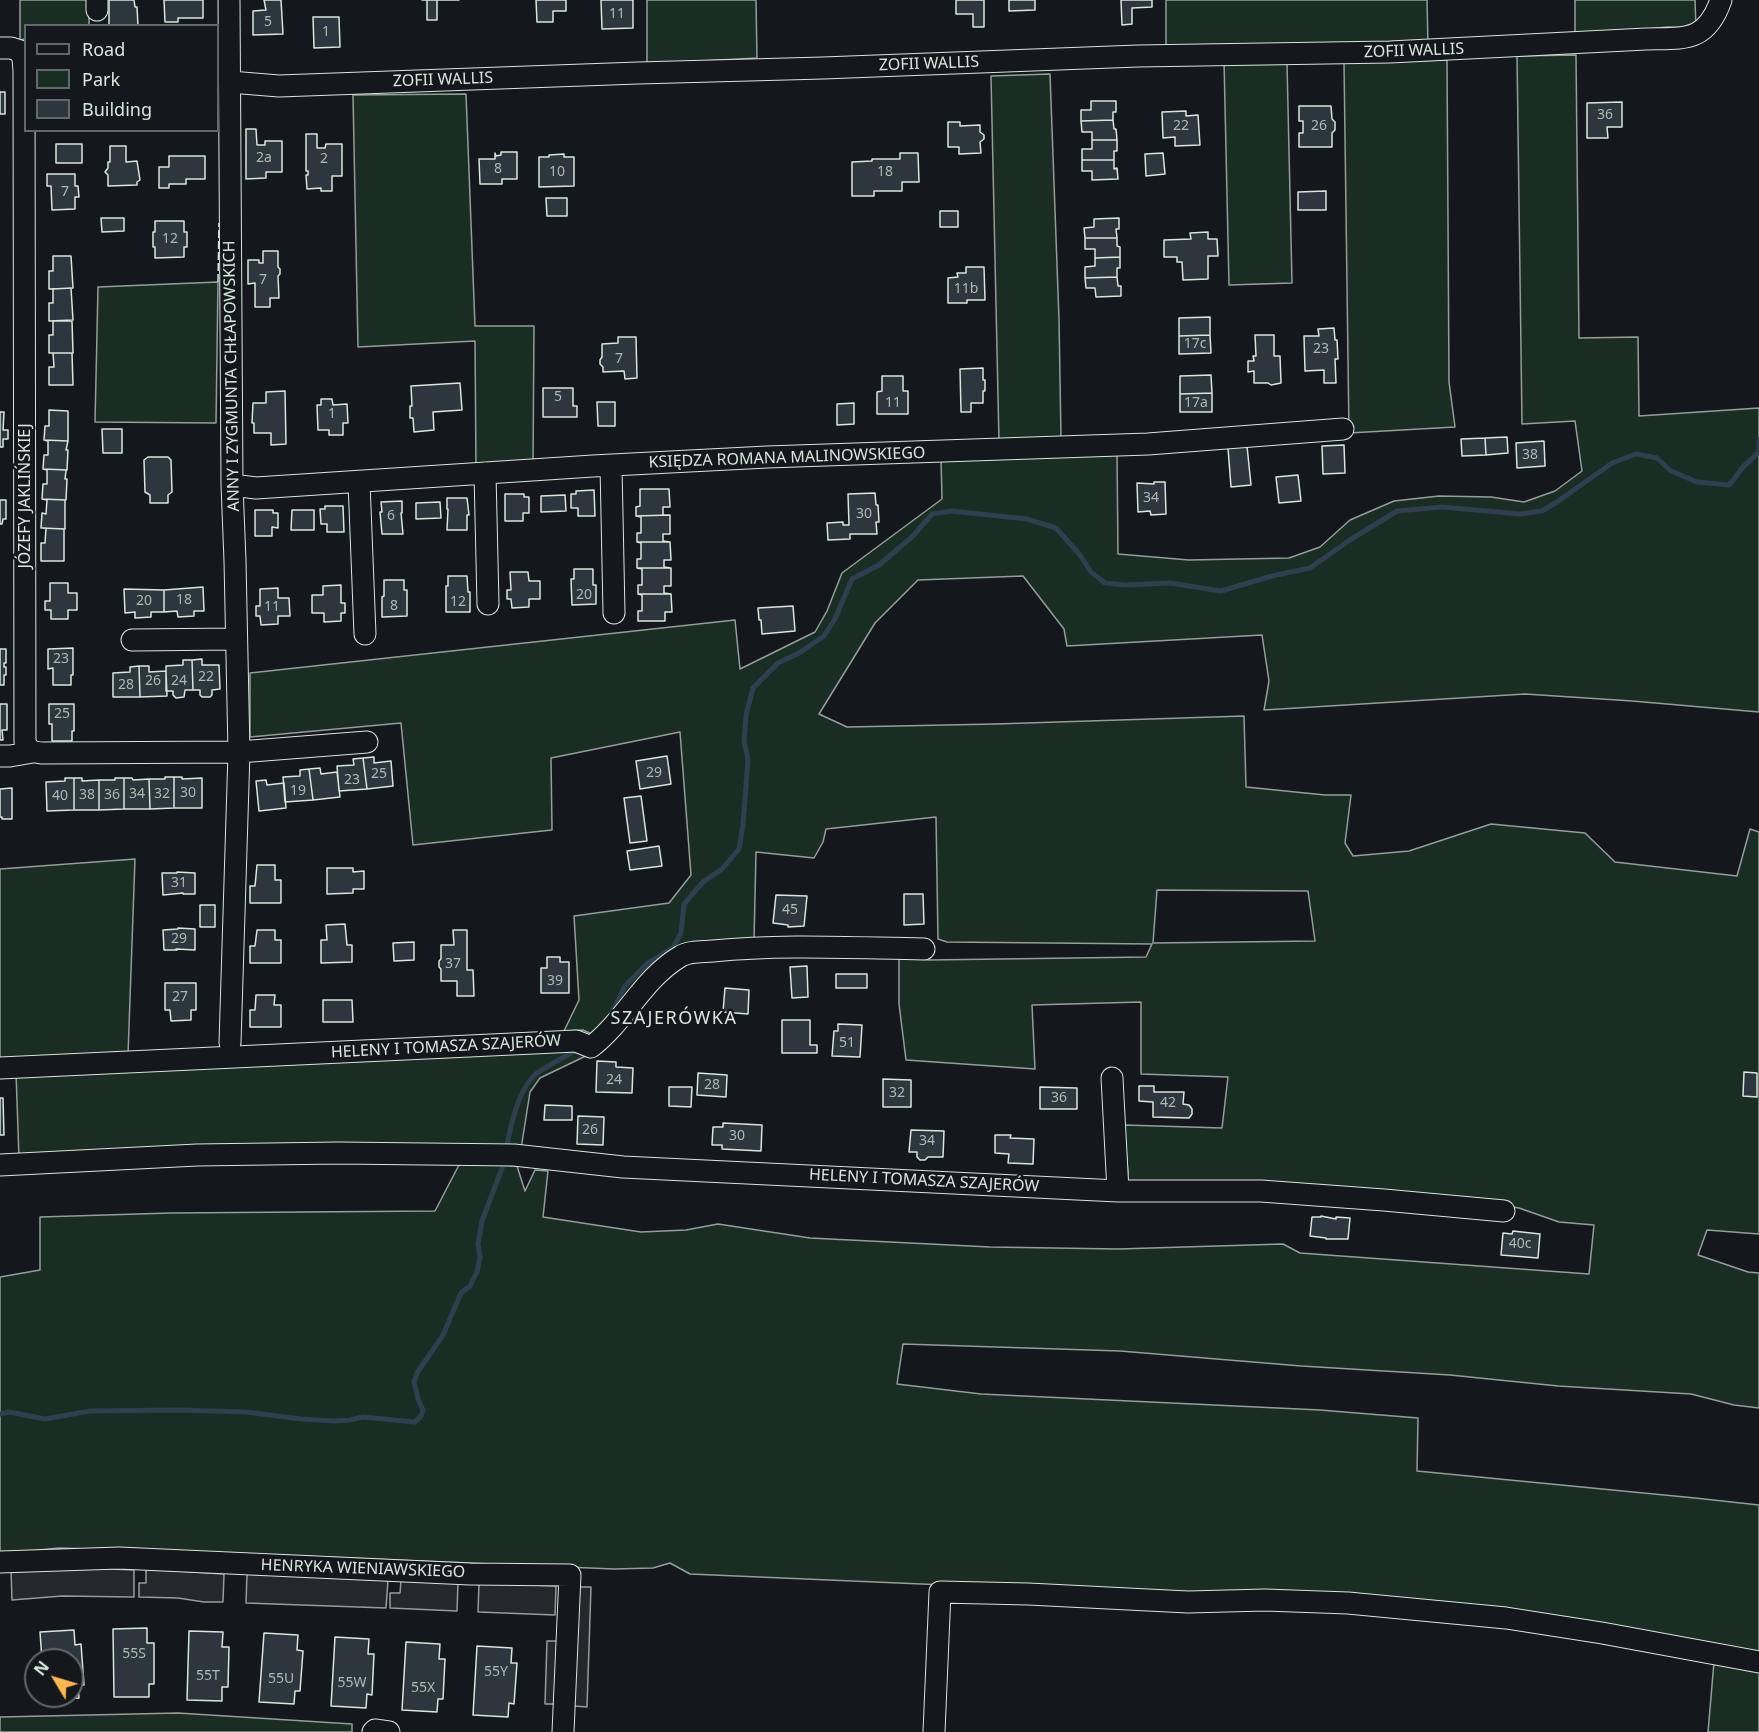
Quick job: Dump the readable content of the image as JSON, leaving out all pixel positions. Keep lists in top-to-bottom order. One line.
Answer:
{"streets":{"street":["ZOFII WALLIS","ANNY I ZYGMUNTA CHŁAPOWSKICH","KSIĘDZA ROMANA MALINOWSKIEGO","JÓZEFY JAKLIŃSKIEJ","HELENY I TOMASZA SZAJERÓW","HENRYKA WIENIAWSKIEGO"]},"crossings":[["ZOFII WALLIS","ANNY I ZYGMUNTA CHŁAPOWSKICH"],["ANNY I ZYGMUNTA CHŁAPOWSKICH","KSIĘDZA ROMANA MALINOWSKIEGO"]],"districts":["SZAJERÓWKA"],"house_numbers":["11","5","1","36","22","26","2a","2","8","10","18","7","12","7","11b","17c","23","7","5","11","17a","1","38","34","30","6","20","18","20","12","8","11","23","22","26","24","28","25","29","25","23","19","30","34","32","38","36","40","31","45","29","37","39","27","51","24","28","32","36","42","26","30","34","40c","55S","55Y","55T","55U","55W","55X"],"legend":["Road","Park","Building"],"north":"top left"}
